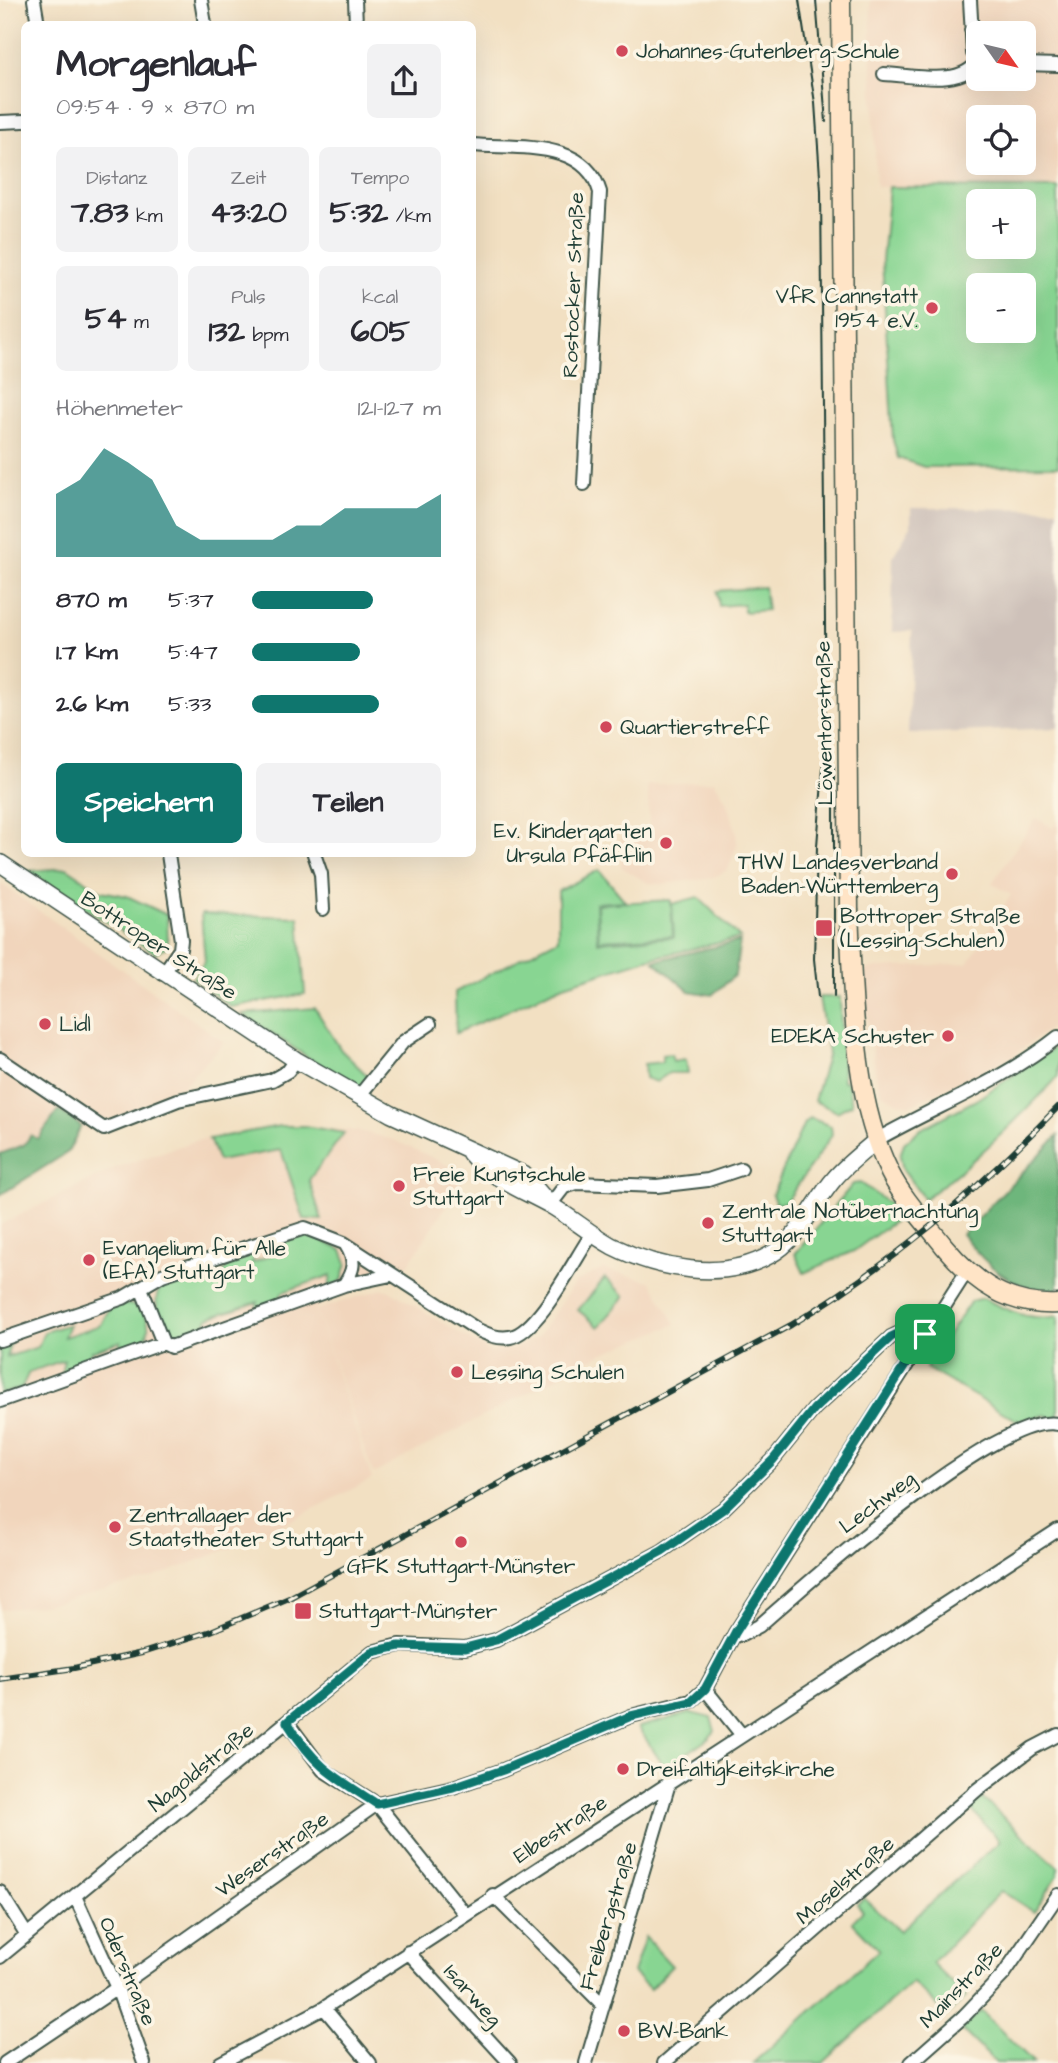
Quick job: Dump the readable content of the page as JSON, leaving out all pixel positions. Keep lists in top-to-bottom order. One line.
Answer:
{"streets":{"main road":["Löwentorstraße"],"street":["Rostocker Straße","Bottroper Straße","Lechweg","Nagoldstraße","Elbestraße","Weserstraße","Moselstraße","Freibergstraße","Oderstraße","Mainstraße","Isarweg"]},"crossings":[["Löwentorstraße","Bottroper Straße"],["Nagoldstraße","Oderstraße"],["Elbestraße","Freibergstraße"],["Elbestraße","Isarweg"],["Weserstraße","Oderstraße"]],"places":{"other":["Johannes-Gutenberg-Schule","VfR Cannstatt 1954 e.V.","Quartierstreff","Ev. Kindergarten Ursula Pfäfflin","THW Landesverband Baden-Württemberg","Lidl","EDEKA Schuster","Freie Kunstschule Stuttgart","Zentrale Notübernachtung Stuttgart","Evangelium für Alle (EfA) Stuttgart","Lessing Schulen","Zentrallager der Staatstheater Stuttgart","GFK Stuttgart-Münster","Dreifaltigkeitskirche","BW-Bank"],"transit":["Bottroper Straße (Lessing-Schulen)","Stuttgart-Münster"]},"north":"bottom right","page":{"map_buttons":["+","−"],"heading":["Morgenlauf","09:54 · 9 × 870 m"],"stats":[["Distanz","7.83 km"],["Zeit","43:20"],["Tempo","5:32 /km"],["54 m"],["Puls","132 bpm"],["kcal","605"]],"chart":["Höhenmeter","121–127 m"],"list":[{"name":"870 m","note":"5:37"},{"name":"1.7 km","note":"5:47"},{"name":"2.6 km","note":"5:33"}],"buttons":["Speichern","Teilen"]}}
